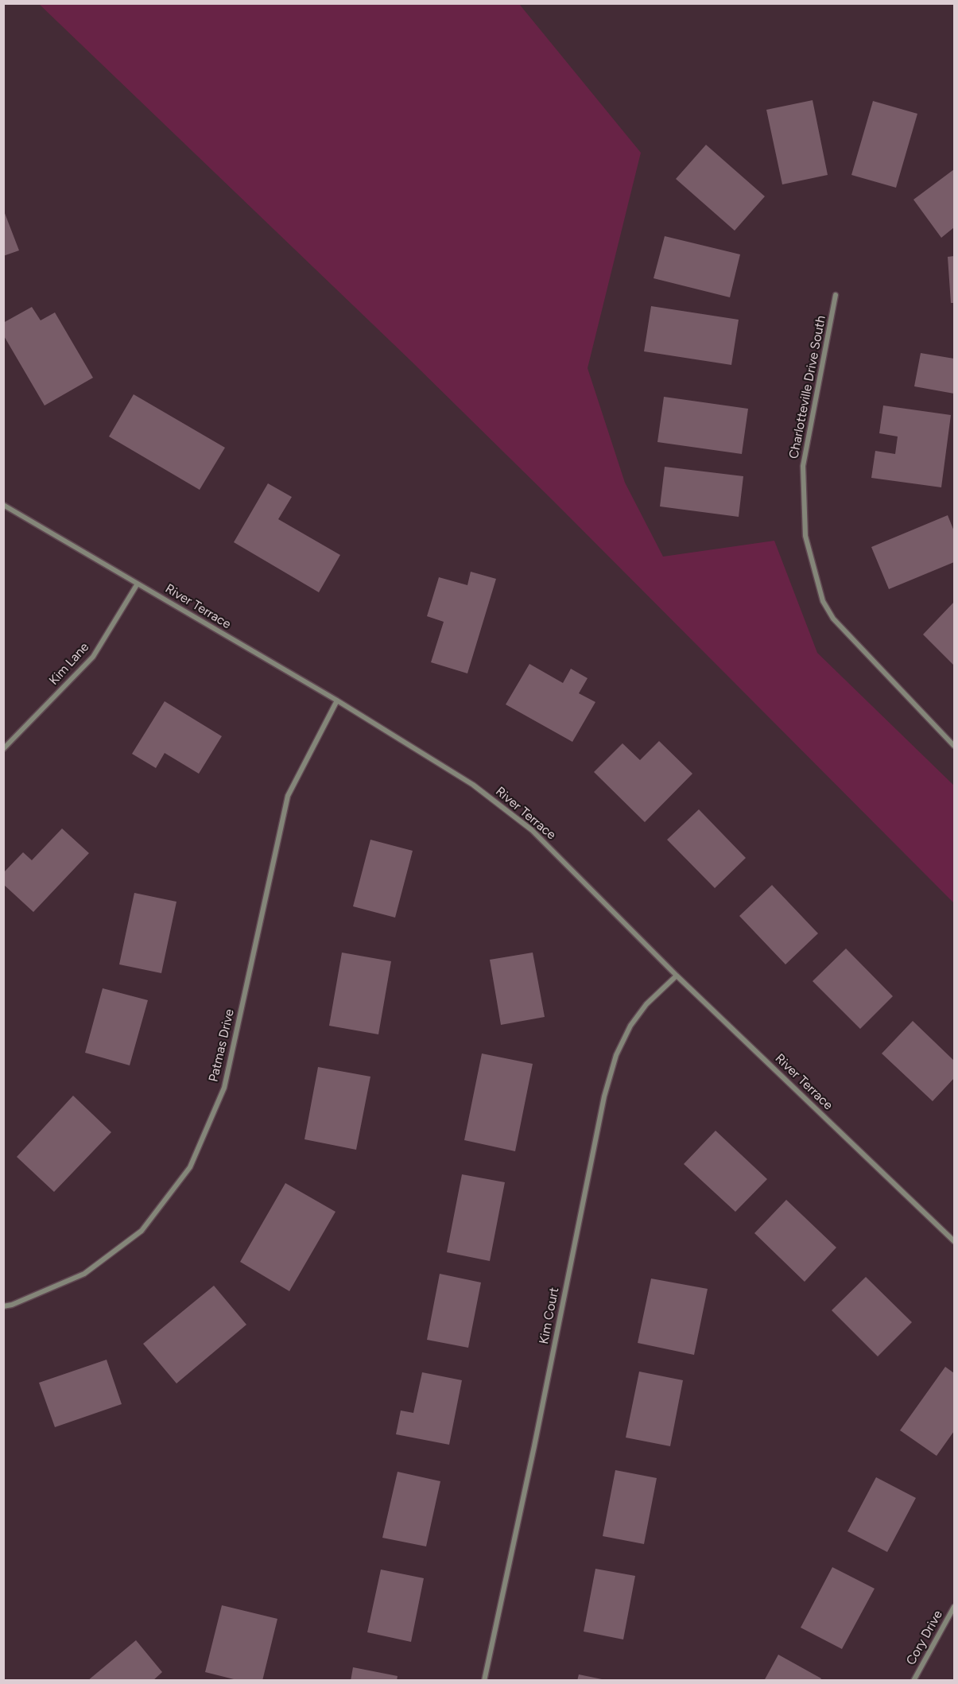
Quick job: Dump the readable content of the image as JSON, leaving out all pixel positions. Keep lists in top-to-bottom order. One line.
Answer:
{"streets":{"street":["Charlotteville Drive South","River Terrace","Kim Lane","Patmas Drive","Kim Court","Cory Drive"]},"crossings":[["River Terrace","Kim Lane"],["River Terrace","Patmas Drive"],["River Terrace","Kim Court"]]}
